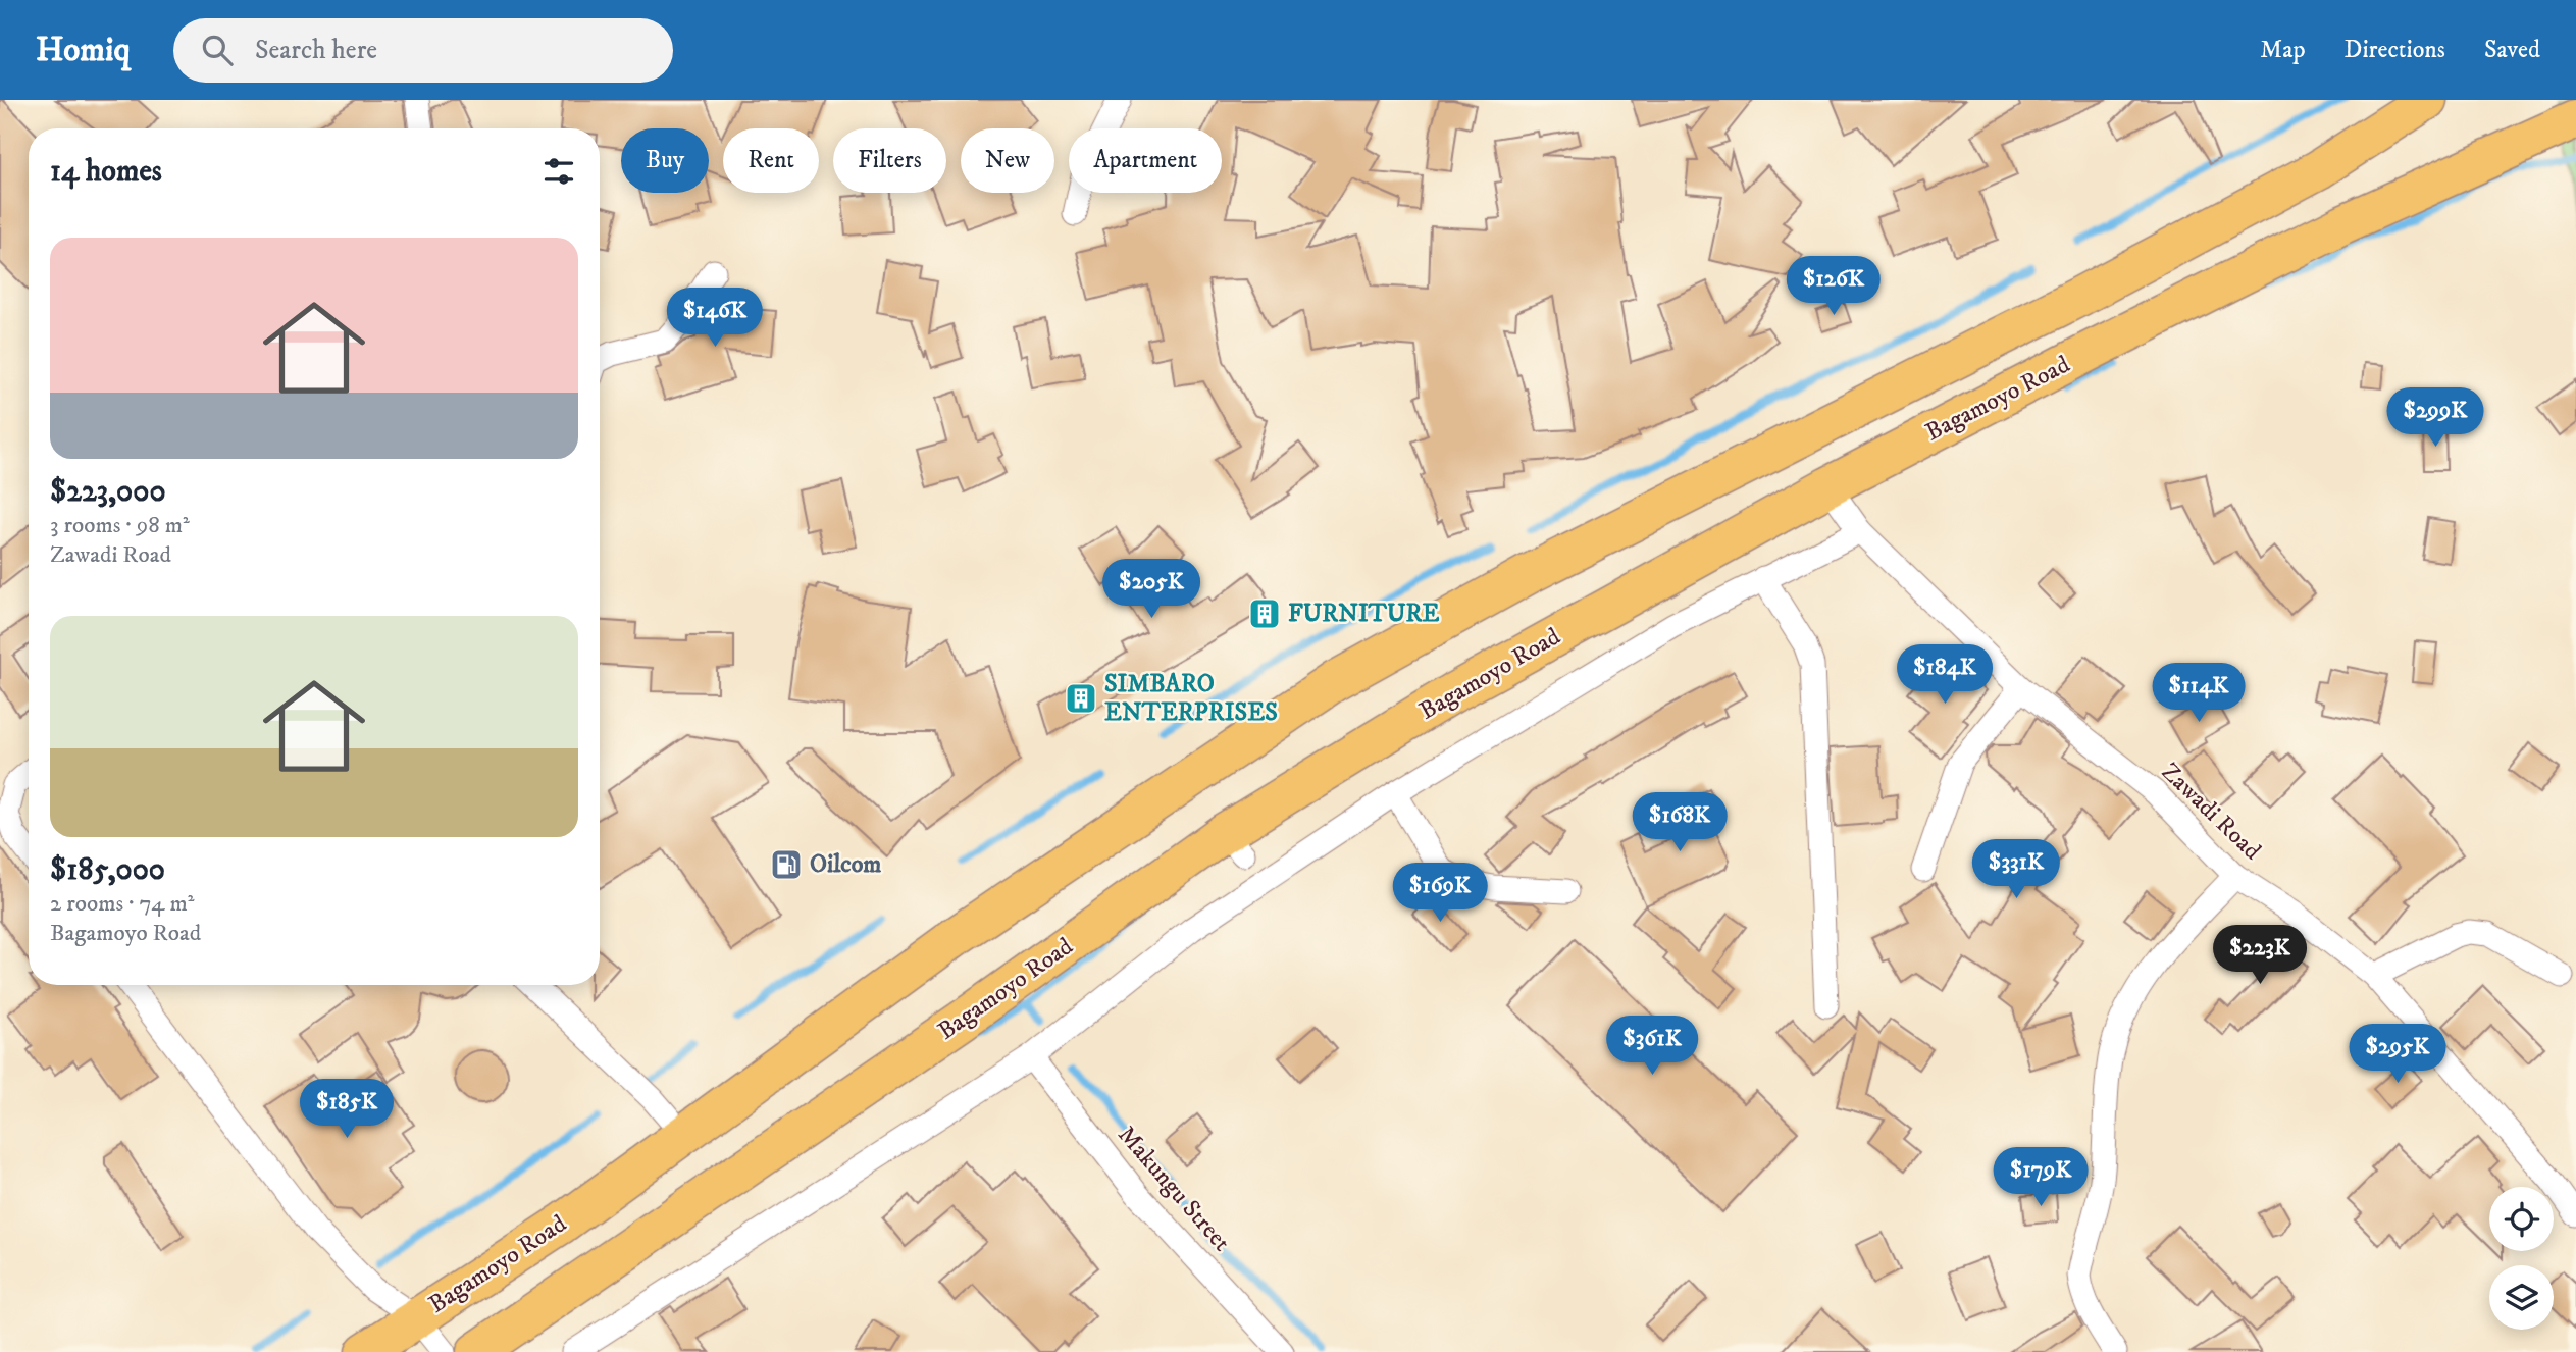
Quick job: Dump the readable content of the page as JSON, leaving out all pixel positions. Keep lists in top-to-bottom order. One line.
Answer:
{"streets":{"highway":["Bagamoyo Road"],"street":["Zawadi Road","Makungu Street"]},"crossings":[["Bagamoyo Road","Zawadi Road"]],"places":{"building":["FURNITURE","SIMBARO ENTERPRISES"],"fuel station":["Oilcom"]},"page":{"header":"Homiq","search":"Search here","nav":["Map","Directions","Saved"],"chip":["Buy","Rent","Filters","New","Apartment"],"heading":"14 homes","list":[{"name":"$223,000","note":"3 rooms · 98 m² · Zawadi Road"},{"name":"$185,000","note":"2 rooms · 74 m² · Bagamoyo Road"}],"price":["$126K","$146K","$299K","$205K","$184K","$114K","$168K","$331K","$169K","$223K","$361K","$295K","$185K","$179K"]}}
